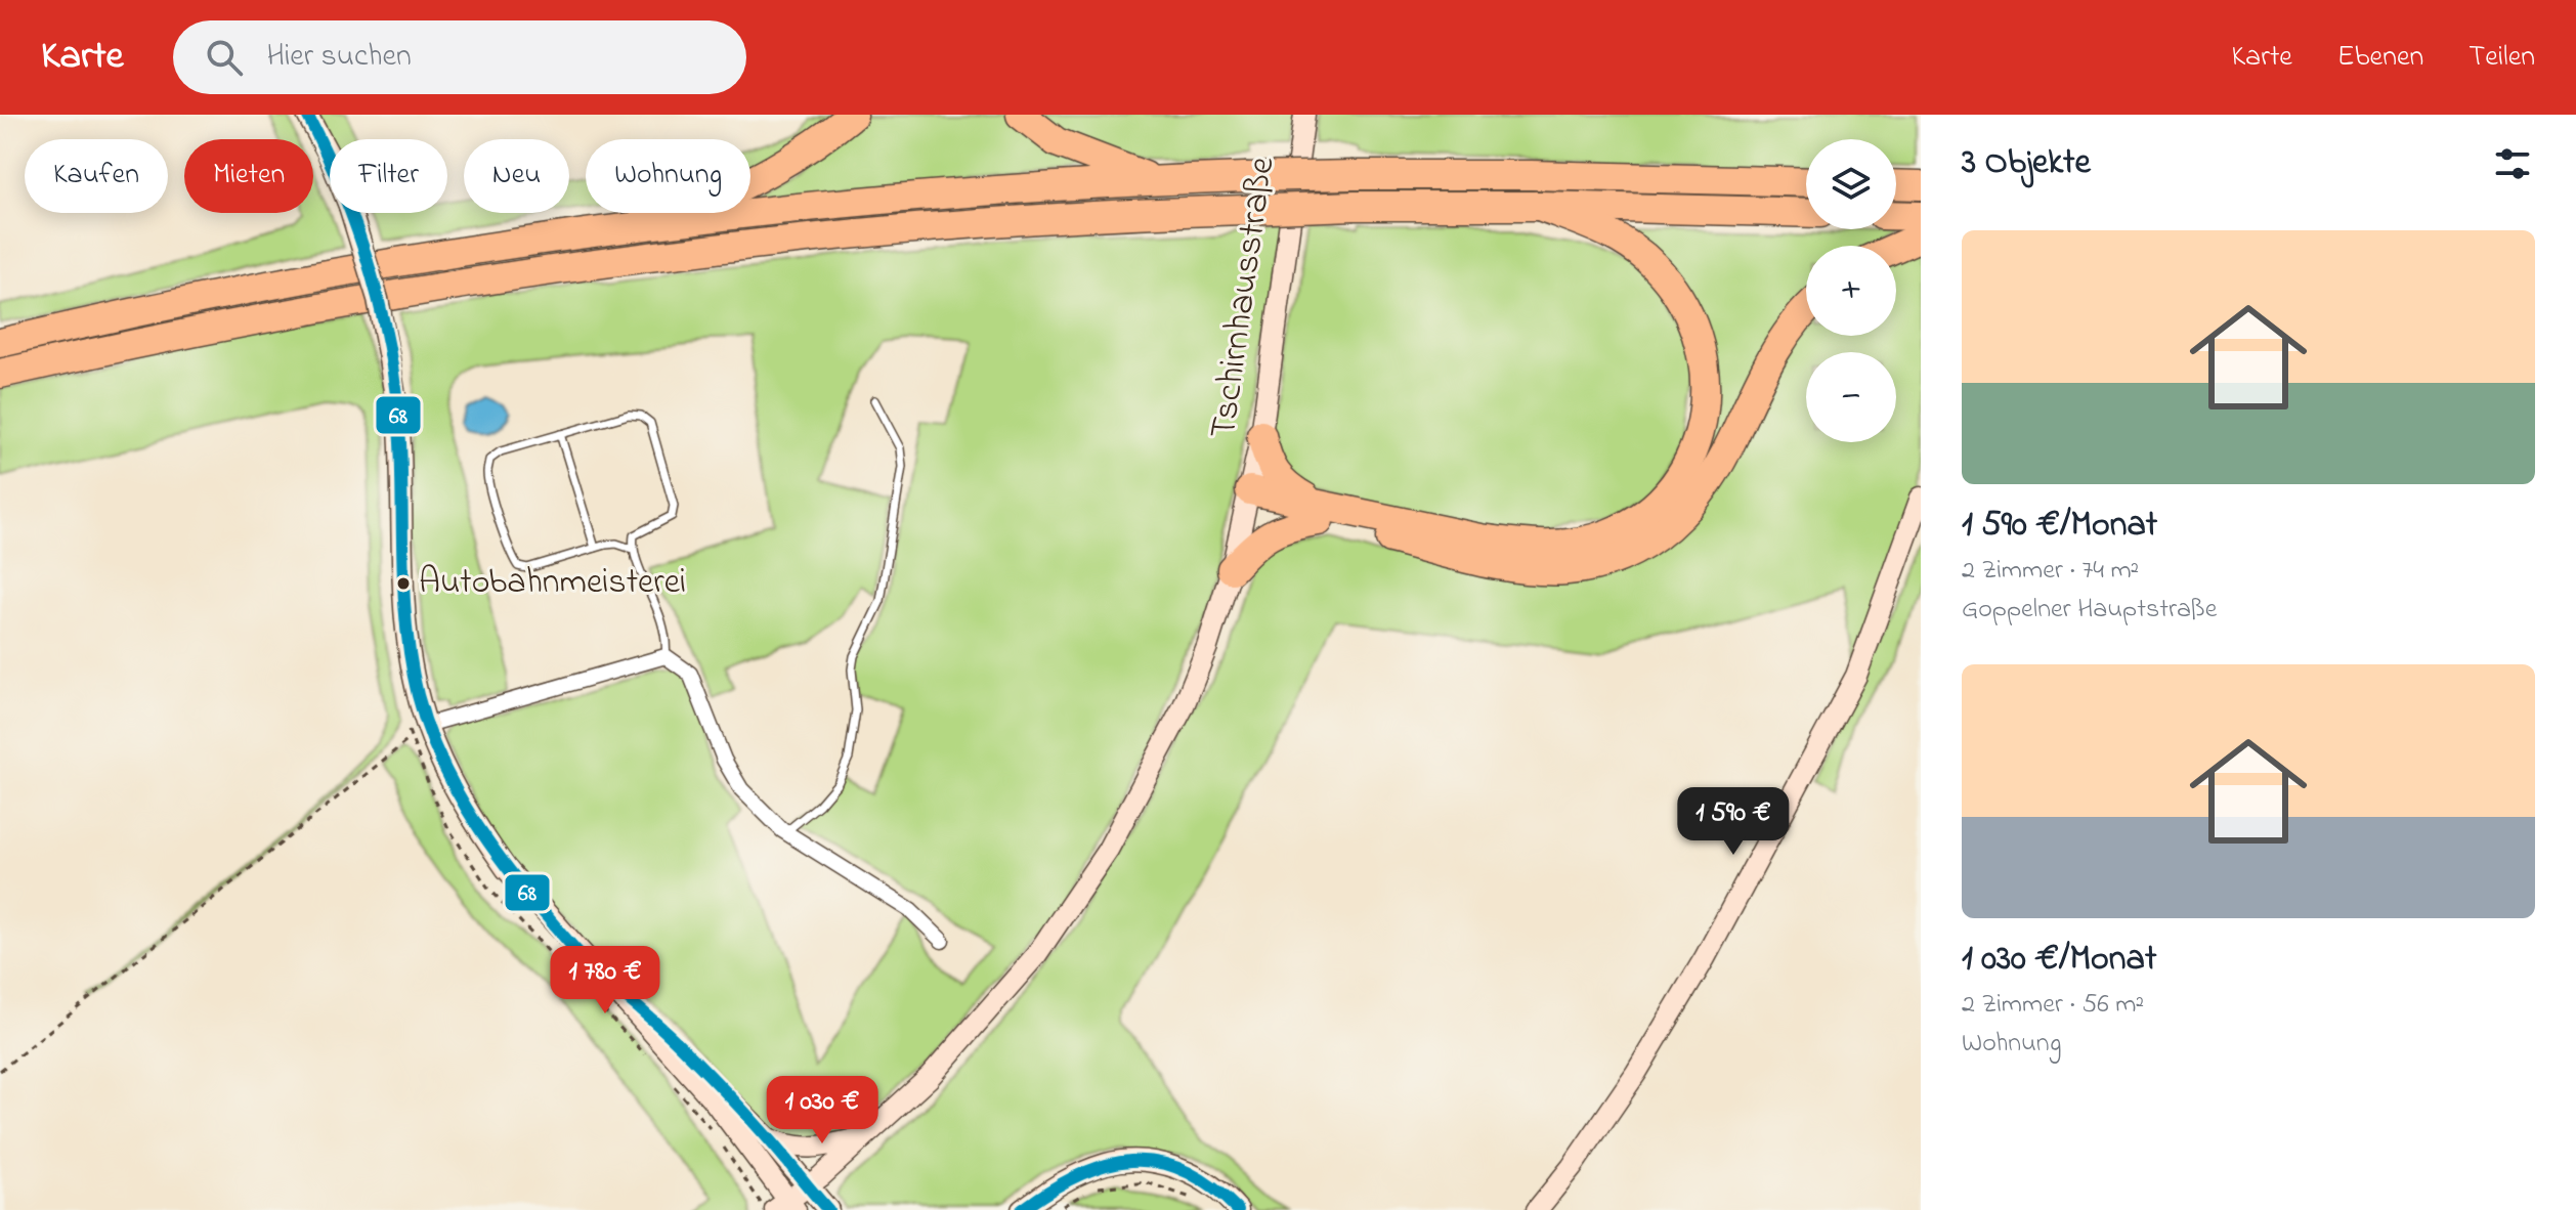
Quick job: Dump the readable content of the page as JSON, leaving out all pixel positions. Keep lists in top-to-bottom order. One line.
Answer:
{"streets":{"street":["Tschirnhausstraße"]},"places":["Autobahnmeisterei"],"lines":["transit line 68"],"page":{"header":"Karte","search":"Hier suchen","nav":["Karte","Ebenen","Teilen"],"heading":"3 Objekte","map_buttons":["+","−"],"chip":["Kaufen","Mieten","Filter","Neu","Wohnung"],"list":[{"name":"1 590 €/Monat","note":"2 Zimmer · 74 m² · Goppelner Hauptstraße"},{"name":"1 030 €/Monat","note":"2 Zimmer · 56 m² · Wohnung"}],"price":["1 590 €","1 780 €","1 030 €"]}}
